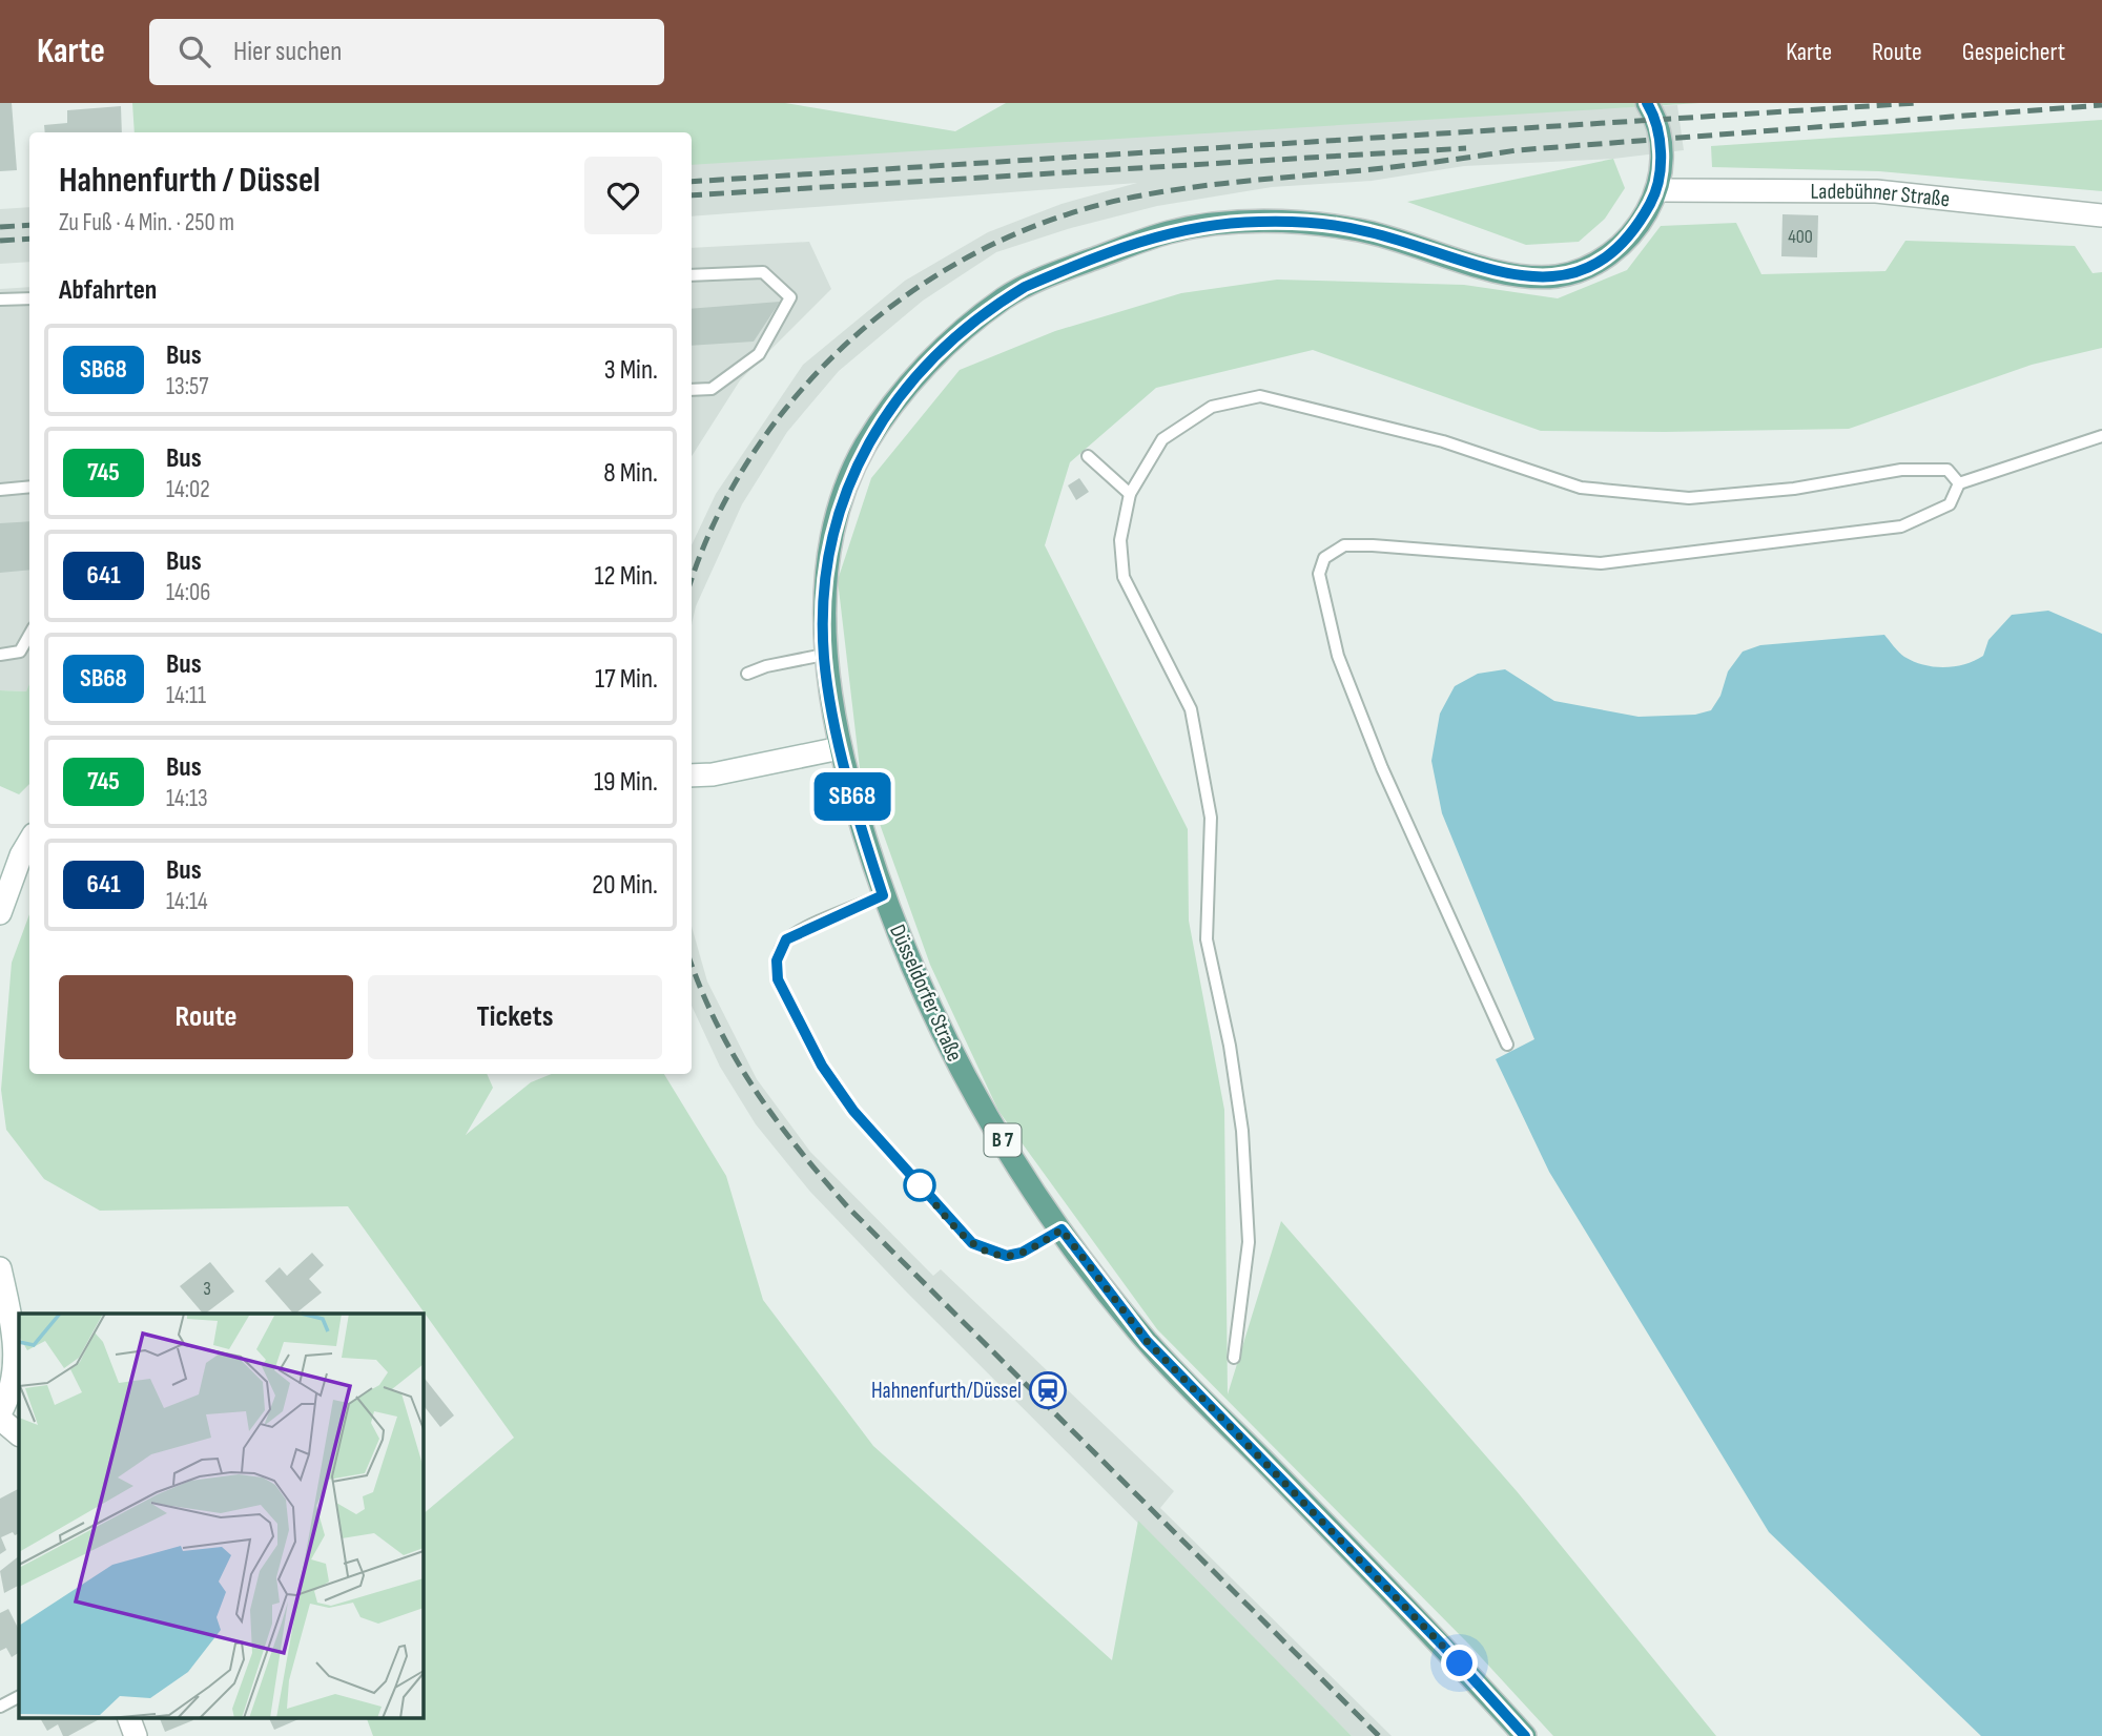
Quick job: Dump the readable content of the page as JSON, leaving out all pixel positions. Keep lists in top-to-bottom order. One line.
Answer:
{"streets":{"main road":["Düsseldorfer Straße","B 7"],"street":["Ladebühner Straße"]},"crossings":[["Ladebühner Straße","Düsseldorfer Straße"]],"places":{"station":["Hahnenfurth/Düssel"]},"lines":["bus line SB68"],"house_numbers":["400","3"],"page":{"header":"Karte","search":"Hier suchen","nav":["Karte","Route","Gespeichert"],"on_map":"SB68","heading":[["Hahnenfurth / Düssel","Zu Fuß · 4 Min. · 250 m"],"Abfahrten"],"list":[{"mark":"SB68","name":"Bus","note":"13:57","value":"3 Min."},{"mark":"745","name":"Bus","note":"14:02","value":"8 Min."},{"mark":"641","name":"Bus","note":"14:06","value":"12 Min."},{"mark":"SB68","name":"Bus","note":"14:11","value":"17 Min."},{"mark":"745","name":"Bus","note":"14:13","value":"19 Min."},{"mark":"641","name":"Bus","note":"14:14","value":"20 Min."}],"buttons":["Route","Tickets"]}}
